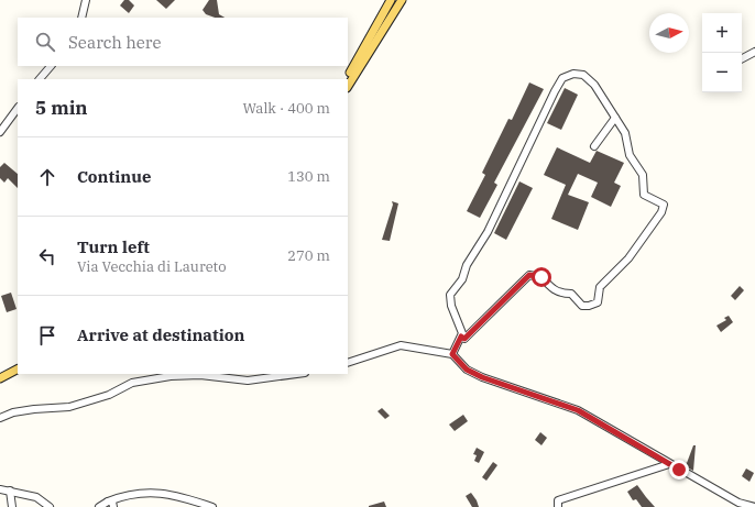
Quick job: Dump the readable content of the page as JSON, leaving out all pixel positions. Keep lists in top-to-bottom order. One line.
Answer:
{"north":"right","page":{"map_buttons":["+","−"],"search":"Search here","heading":["5 min","Walk · 400 m"],"list":[["Continue","130 m"],["Turn left","Via Vecchia di Laureto","270 m"],"Arrive at destination"]}}
